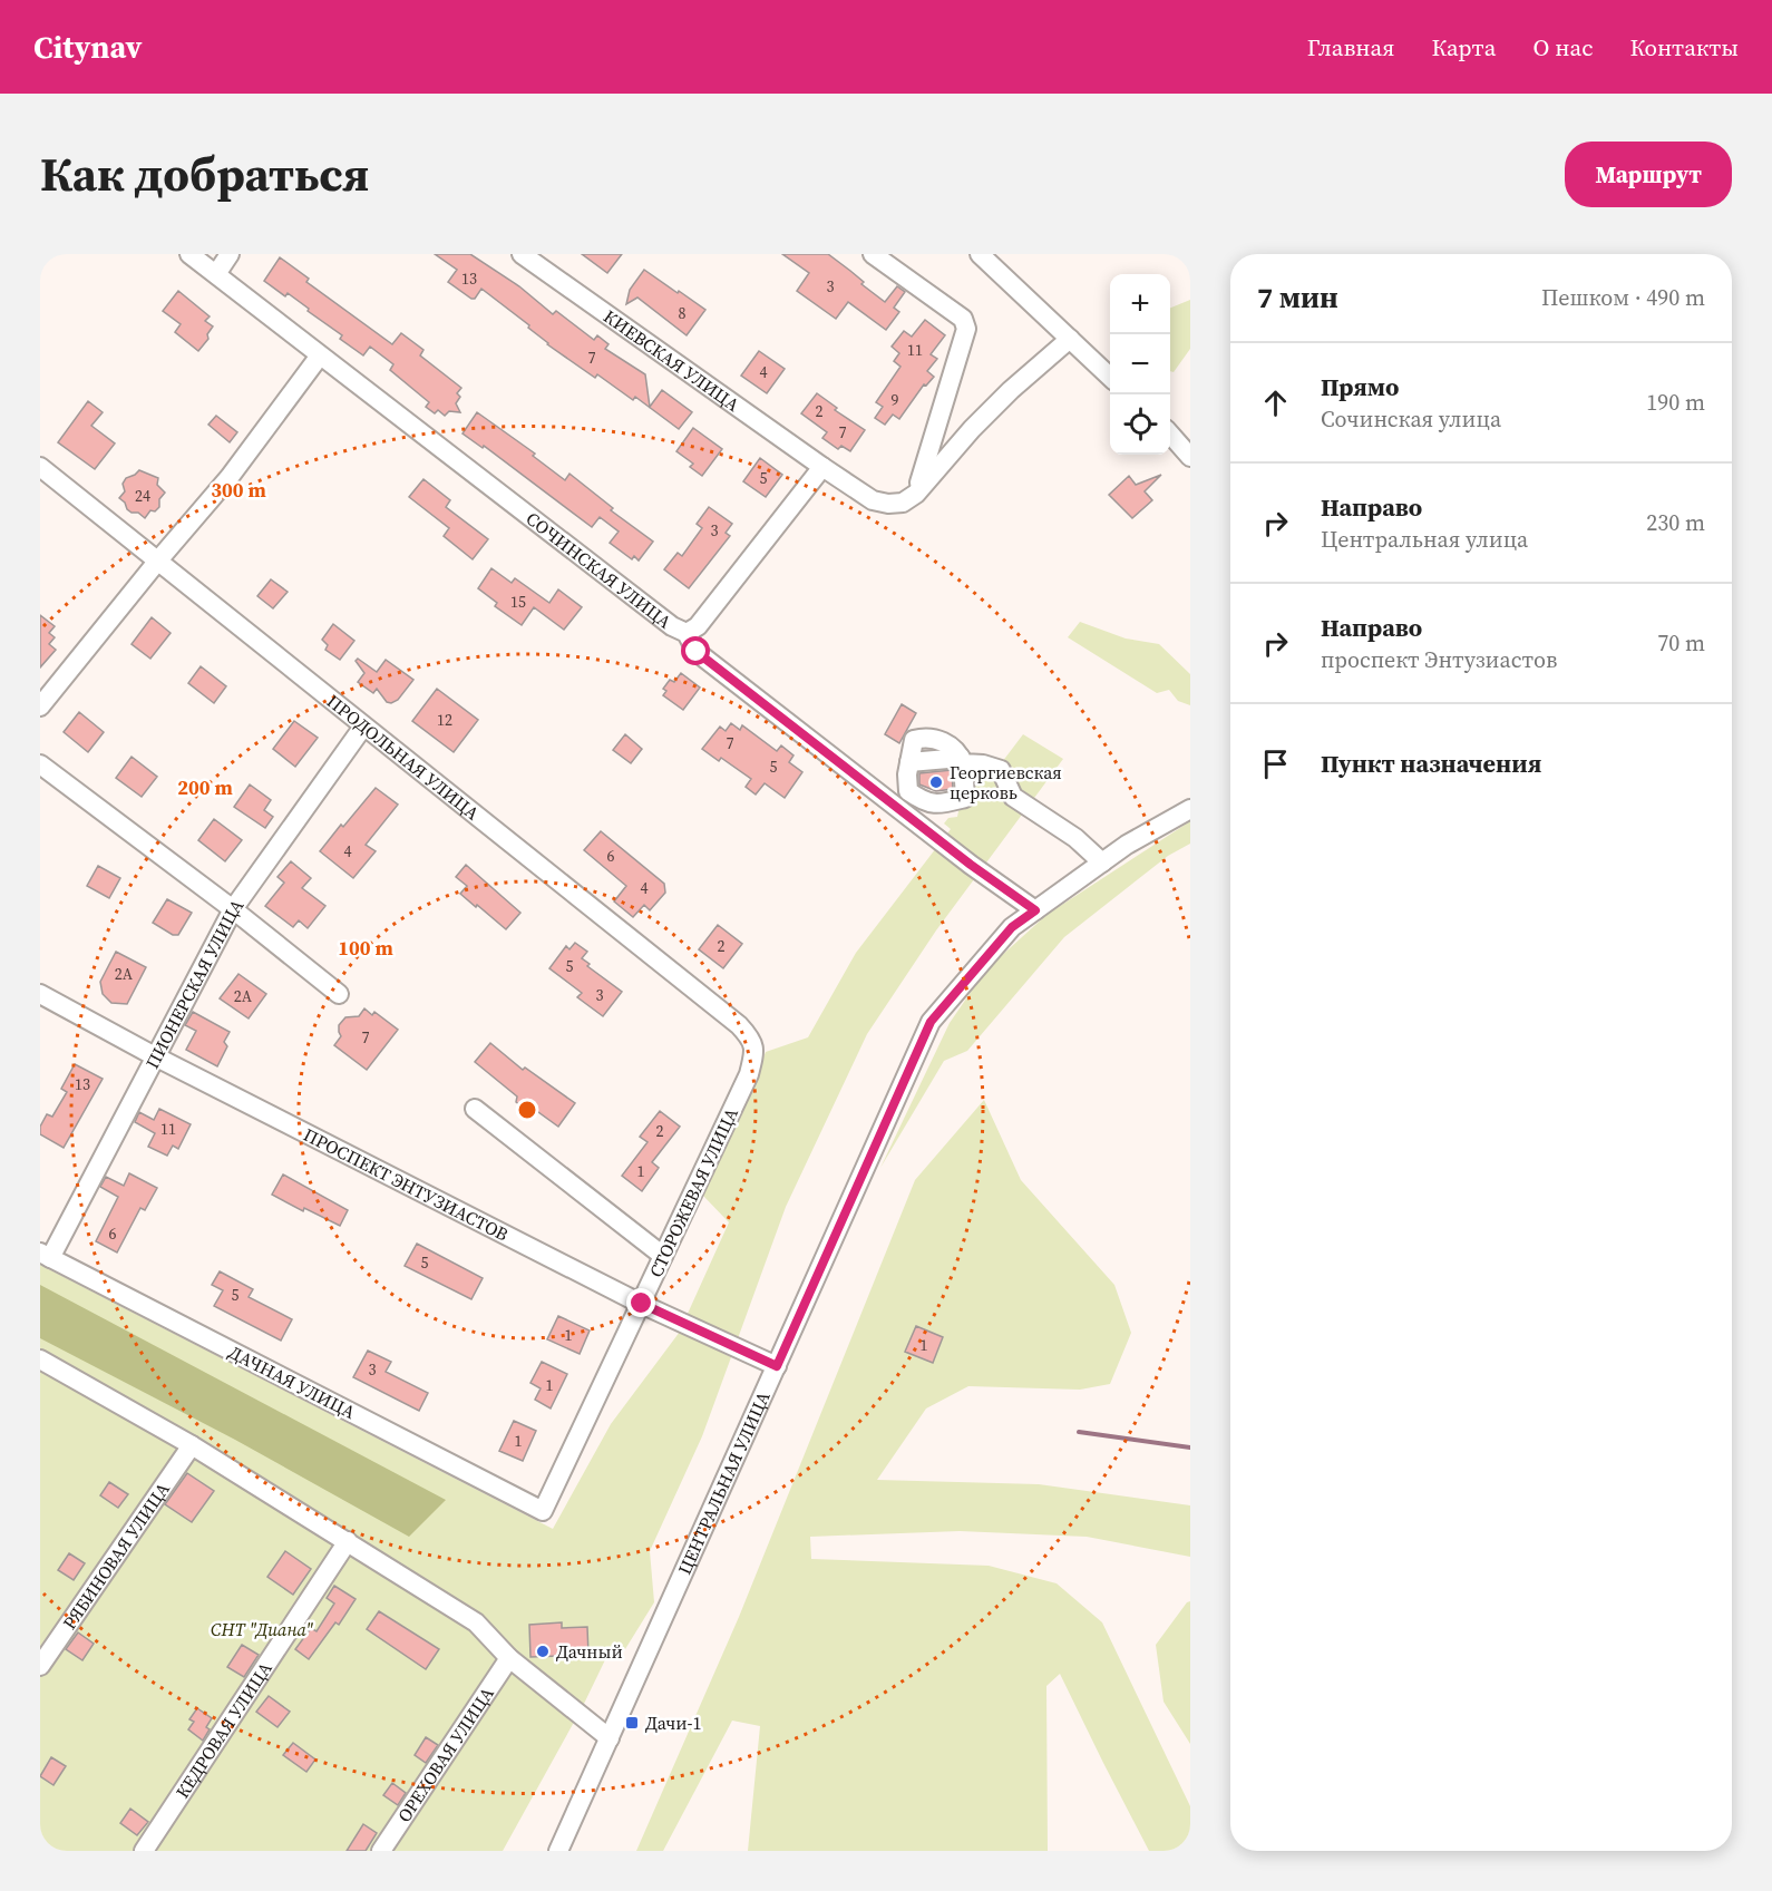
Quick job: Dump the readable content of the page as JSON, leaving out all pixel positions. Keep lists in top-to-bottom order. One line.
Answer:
{"streets":{"street":["КИЕВСКАЯ УЛИЦА","СОЧИНСКАЯ УЛИЦА","ПРОДОЛЬНАЯ УЛИЦА","ПИОНЕРСКАЯ УЛИЦА","ПРОСПЕКТ ЭНТУЗИАСТОВ","СТОРОЖЕВАЯ УЛИЦА","ДАЧНАЯ УЛИЦА","ЦЕНТРАЛЬНАЯ УЛИЦА","РЯБИНОВАЯ УЛИЦА","КЕДРОВАЯ УЛИЦА","ОРЕХОВАЯ УЛИЦА"]},"crossings":[["СОЧИНСКАЯ УЛИЦА","ЦЕНТРАЛЬНАЯ УЛИЦА"],["ПРОДОЛЬНАЯ УЛИЦА","ПИОНЕРСКАЯ УЛИЦА"],["ПРОДОЛЬНАЯ УЛИЦА","СТОРОЖЕВАЯ УЛИЦА"],["ПИОНЕРСКАЯ УЛИЦА","ПРОСПЕКТ ЭНТУЗИАСТОВ"],["ПИОНЕРСКАЯ УЛИЦА","ДАЧНАЯ УЛИЦА"],["ПРОСПЕКТ ЭНТУЗИАСТОВ","СТОРОЖЕВАЯ УЛИЦА"],["ПРОСПЕКТ ЭНТУЗИАСТОВ","ЦЕНТРАЛЬНАЯ УЛИЦА"],["СТОРОЖЕВАЯ УЛИЦА","ДАЧНАЯ УЛИЦА"]],"parks":["СНТ \"Диана\""],"places":{"other":["Георгиевская церковь","Дачный"],"transit":["Дачи-1"]},"house_numbers":["13","3","8","11","7","4","9","2","7","5","24","3","15","12","7","5","4","6","4","2","5","2А","3","2А","7","13","11","2","1","6","5","5","1","1","3","1","1"],"page":{"header":"Citynav","nav":["Главная","Карта","О нас","Контакты"],"title":"Как добраться","buttons":"Маршрут","heading":["7 мин","Пешком · 490 m"],"map_buttons":["+","−"],"list":[["Прямо","Сочинская улица","190 m"],["Направо","Центральная улица","230 m"],["Направо","проспект Энтузиастов","70 m"],"Пункт назначения"]},"rings":["300 m","200 m","100 m"]}
